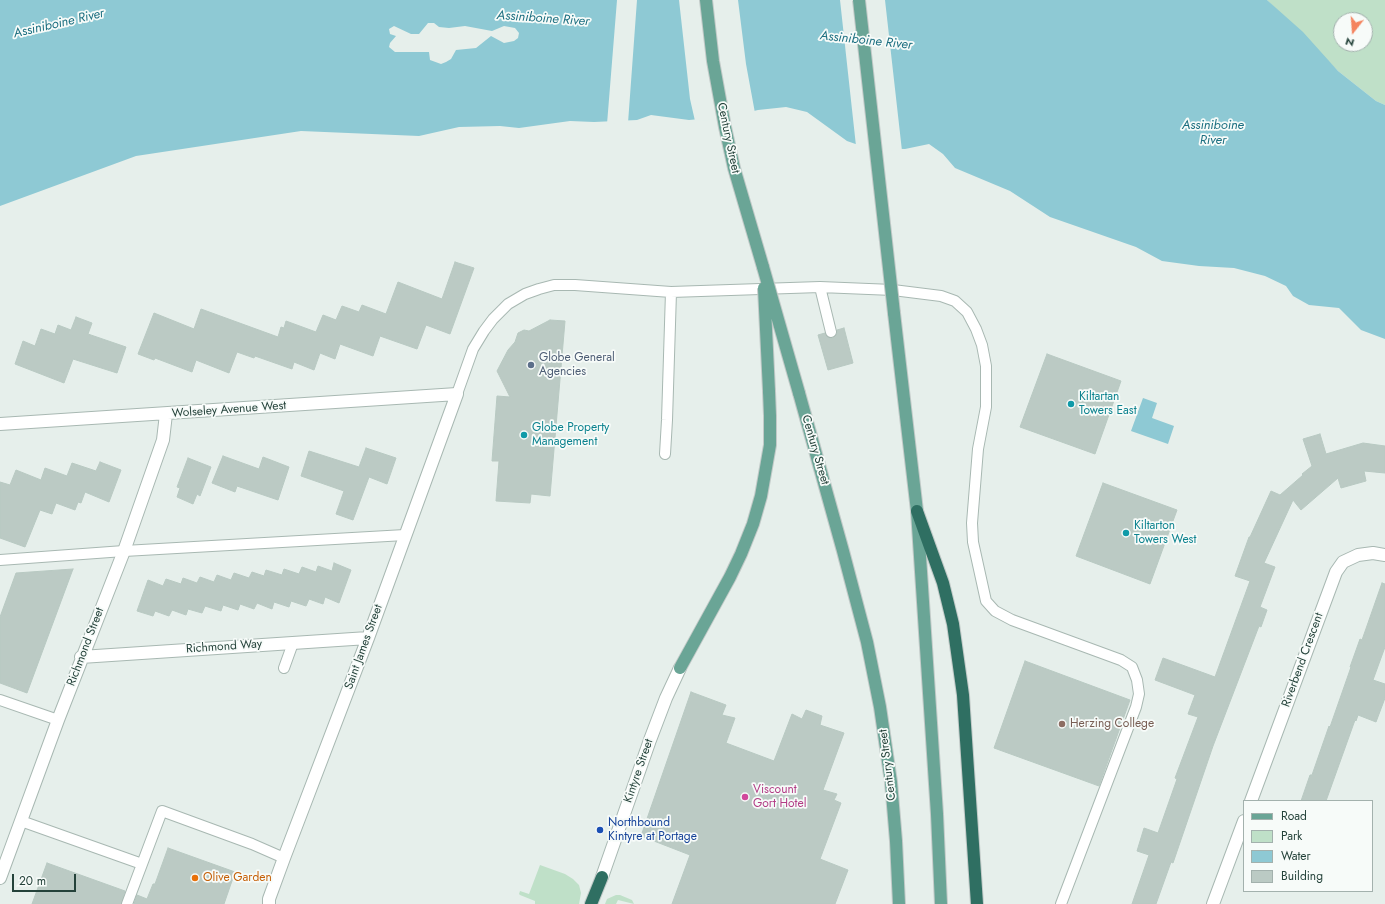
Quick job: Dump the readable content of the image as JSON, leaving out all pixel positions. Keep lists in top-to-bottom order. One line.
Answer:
{"streets":{"main road":["Century Street"],"street":["Wolseley Avenue West","Richmond Street","Richmond Way","Saint James Street","Riverbend Crescent","Kintyre Street"]},"crossings":[["Wolseley Avenue West","Richmond Street"],["Wolseley Avenue West","Saint James Street"],["Richmond Street","Richmond Way"],["Richmond Way","Saint James Street"]],"water":["Assiniboine River"],"places":["Globe General Agencies","Kiltartan Towers East","Globe Property Management","Kiltarton Towers West","Herzing College","Viscount Gort Hotel","Northbound Kintyre at Portage","Olive Garden"],"legend":["Road","Park","Water","Building"],"scale_bar":"20 m","north":"bottom"}
